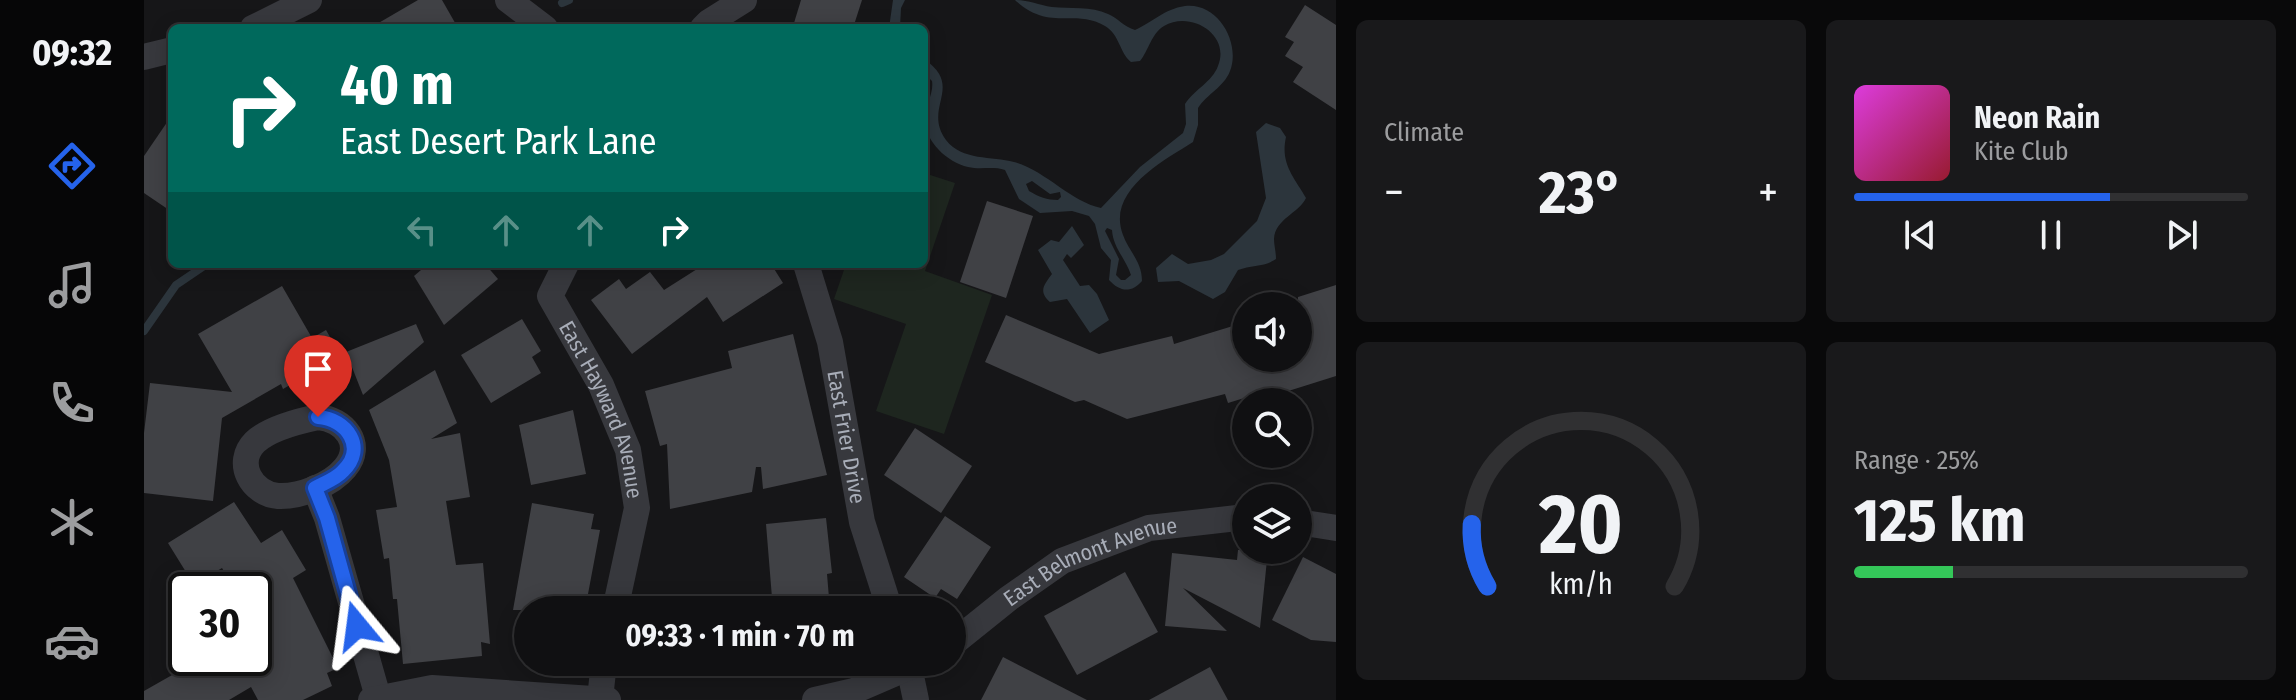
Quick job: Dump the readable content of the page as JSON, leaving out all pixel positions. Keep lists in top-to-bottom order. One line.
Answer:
{"streets":{"street":["East Hayward Avenue","East Frier Drive","East Belmont Avenue"]},"page":{"tabs":"09:32","tile":["Climate",["Range · 25%","125 km"]],"turn":["40 m","East Desert Park Lane"],"song":["Neon Rain","Kite Club"],"heat":["−","23°","+"],"limit":"30","trip":"09:33 · 1 min · 70 m","gauge":["20","km/h"]}}
